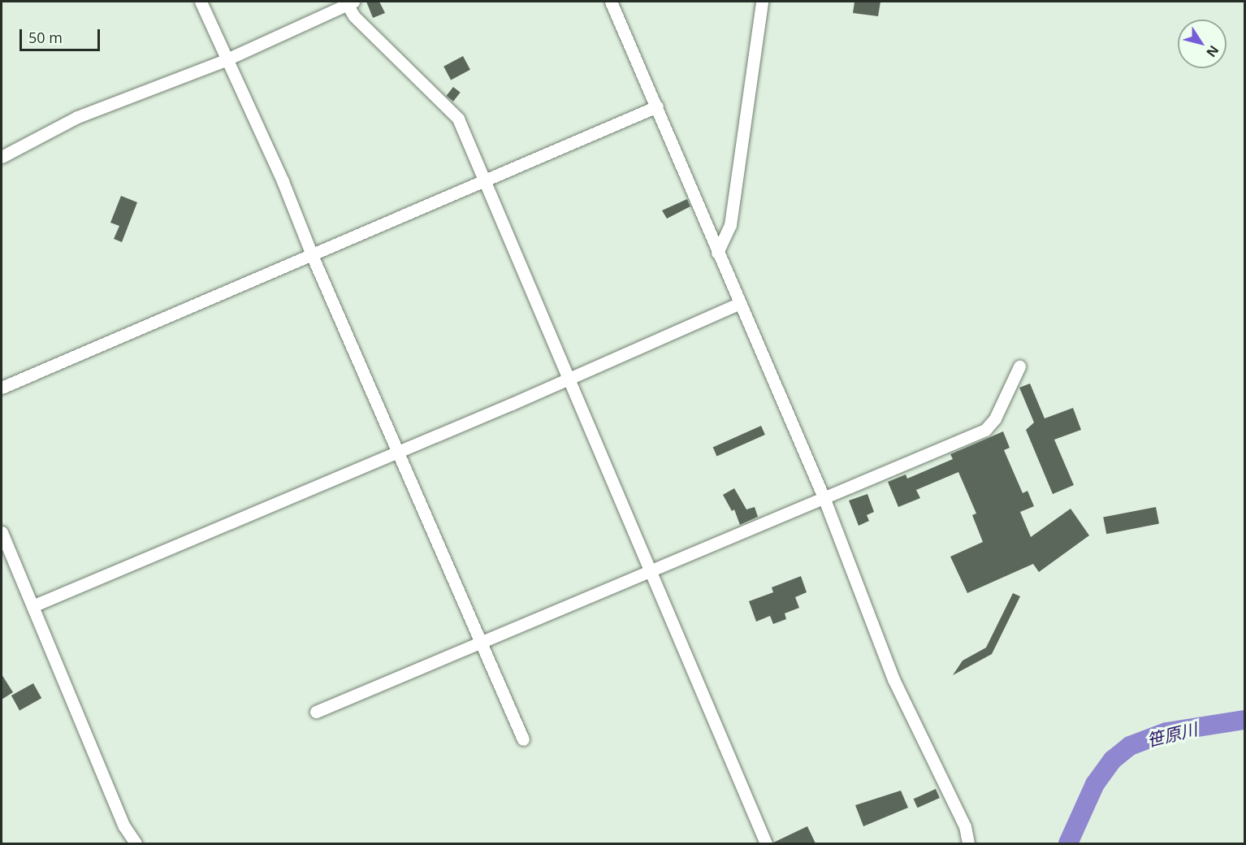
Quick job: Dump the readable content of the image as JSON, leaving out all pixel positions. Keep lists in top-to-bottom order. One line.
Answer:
{"water":["笹原川"],"scale_bar":"50 m","north":"bottom right"}
